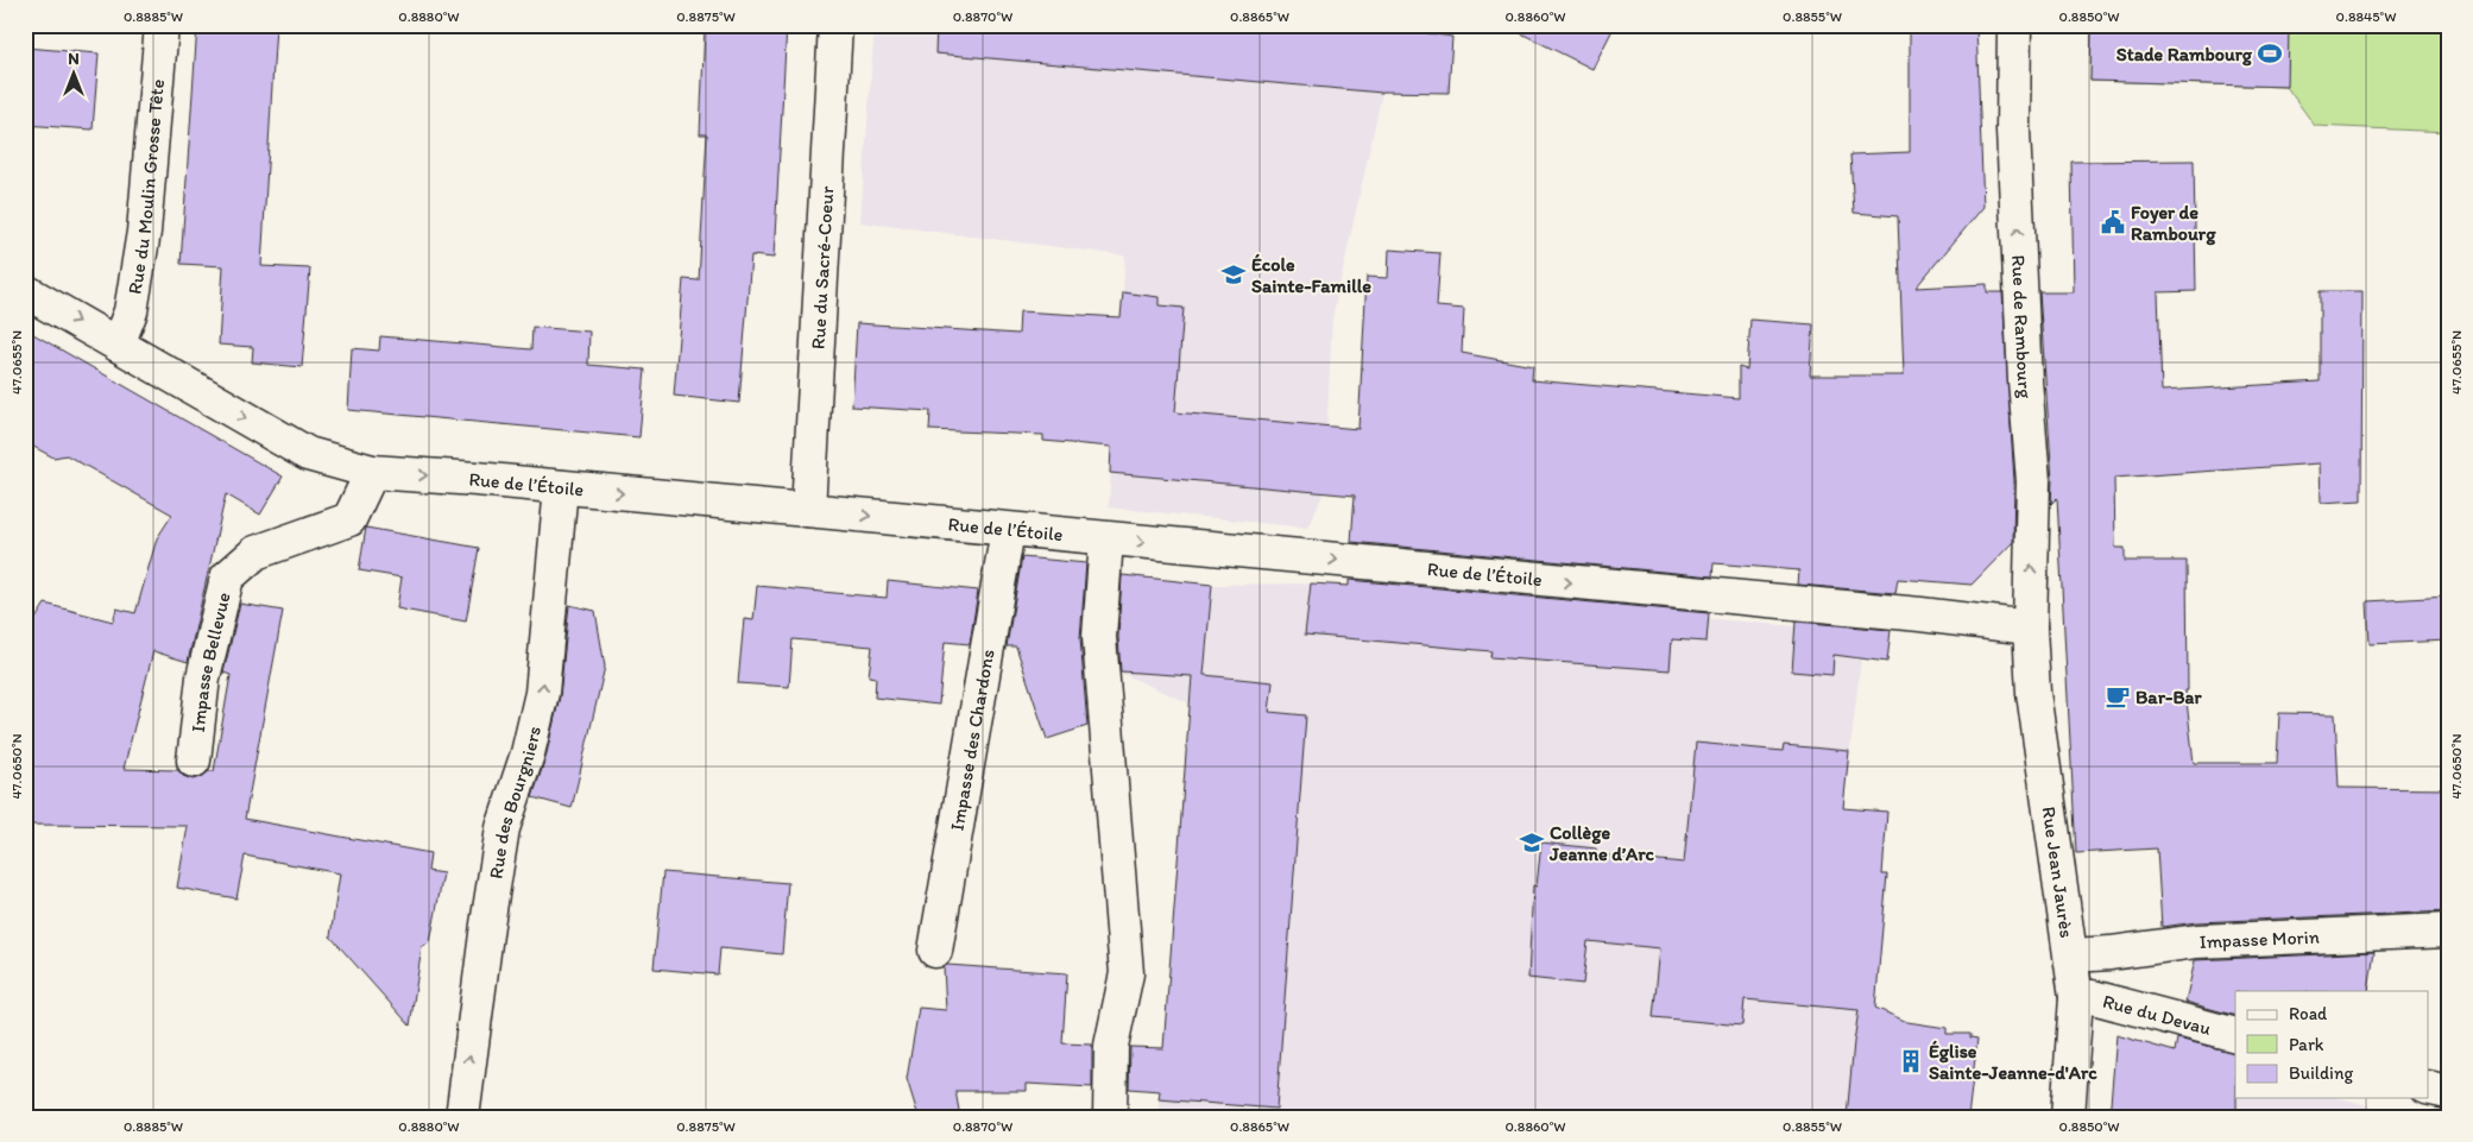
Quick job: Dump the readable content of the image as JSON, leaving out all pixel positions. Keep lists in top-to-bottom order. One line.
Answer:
{"streets":{"street":["Rue du Moulin Grosse Tête","Rue du Sacré-Coeur","Rue de Rambourg","Rue de l’Étoile","Impasse Bellevue","Impasse des Chardons","Rue des Bourgniers","Rue Jean Jaurès","Impasse Morin","Rue du Devau"]},"crossings":[["Rue du Moulin Grosse Tête","Rue de l’Étoile"],["Rue du Sacré-Coeur","Rue de l’Étoile"],["Rue de Rambourg","Rue de l’Étoile"],["Rue de Rambourg","Rue Jean Jaurès"],["Rue de l’Étoile","Impasse Bellevue"],["Rue de l’Étoile","Impasse des Chardons"],["Rue de l’Étoile","Rue des Bourgniers"],["Rue de l’Étoile","Rue Jean Jaurès"],["Rue Jean Jaurès","Impasse Morin"],["Rue Jean Jaurès","Rue du Devau"]],"one_way":["Rue de Rambourg","Rue de l’Étoile","Rue des Bourgniers"],"places":{"sports":["Stade Rambourg"],"public building":["Foyer de Rambourg"],"school or university":["École Sainte-Famille","Collège Jeanne d’Arc"],"cafe":["Bar-Bar"],"building":["Église Sainte-Jeanne-d'Arc"]},"legend":["Road","Park","Building"],"north":"top","coordinates":["0.8885°W","0.8880°W","0.8875°W","0.8870°W","0.8865°W","0.8860°W","0.8855°W","0.8850°W","0.8845°W","47.0655°N","47.0650°N"]}
